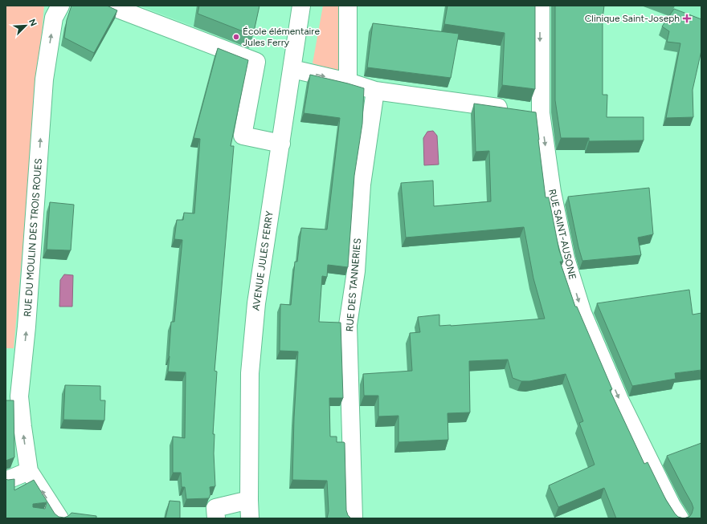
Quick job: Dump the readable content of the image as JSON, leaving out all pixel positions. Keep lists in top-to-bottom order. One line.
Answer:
{"streets":{"street":["RUE SAINT-AUSONE","RUE DU MOULIN DES TROIS ROUES","AVENUE JULES FERRY","RUE DES TANNERIES"]},"one_way":["RUE SAINT-AUSONE","RUE DU MOULIN DES TROIS ROUES"],"places":{"health":["Clinique Saint-Joseph"],"other":["École élémentaire Jules Ferry"]},"north":"top right"}
